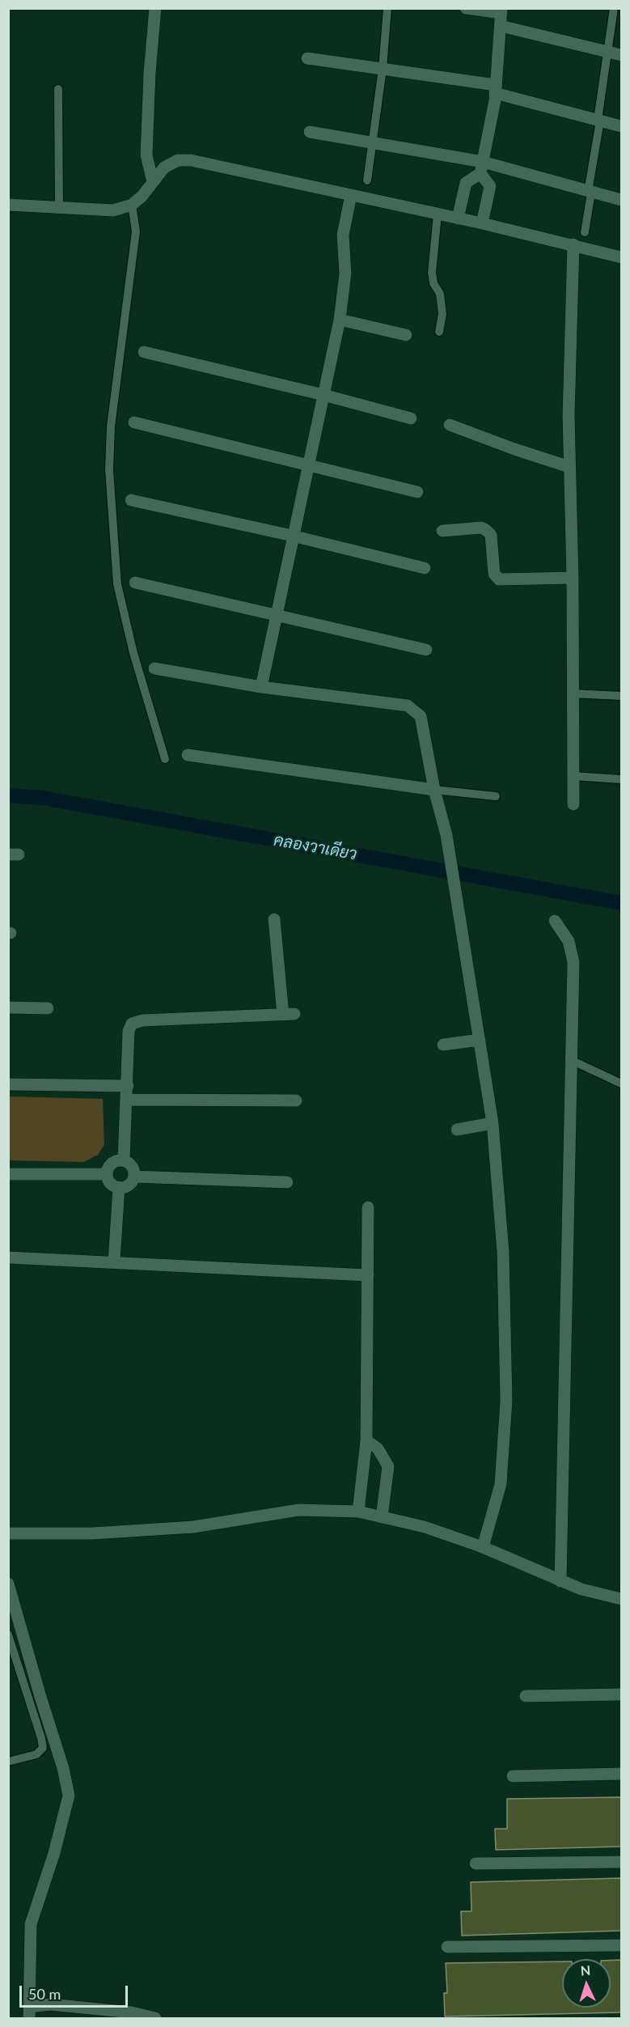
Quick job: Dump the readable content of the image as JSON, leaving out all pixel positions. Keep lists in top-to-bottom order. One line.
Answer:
{"water":["คลองวาเดียว"],"scale_bar":"50 m","north":"top"}
